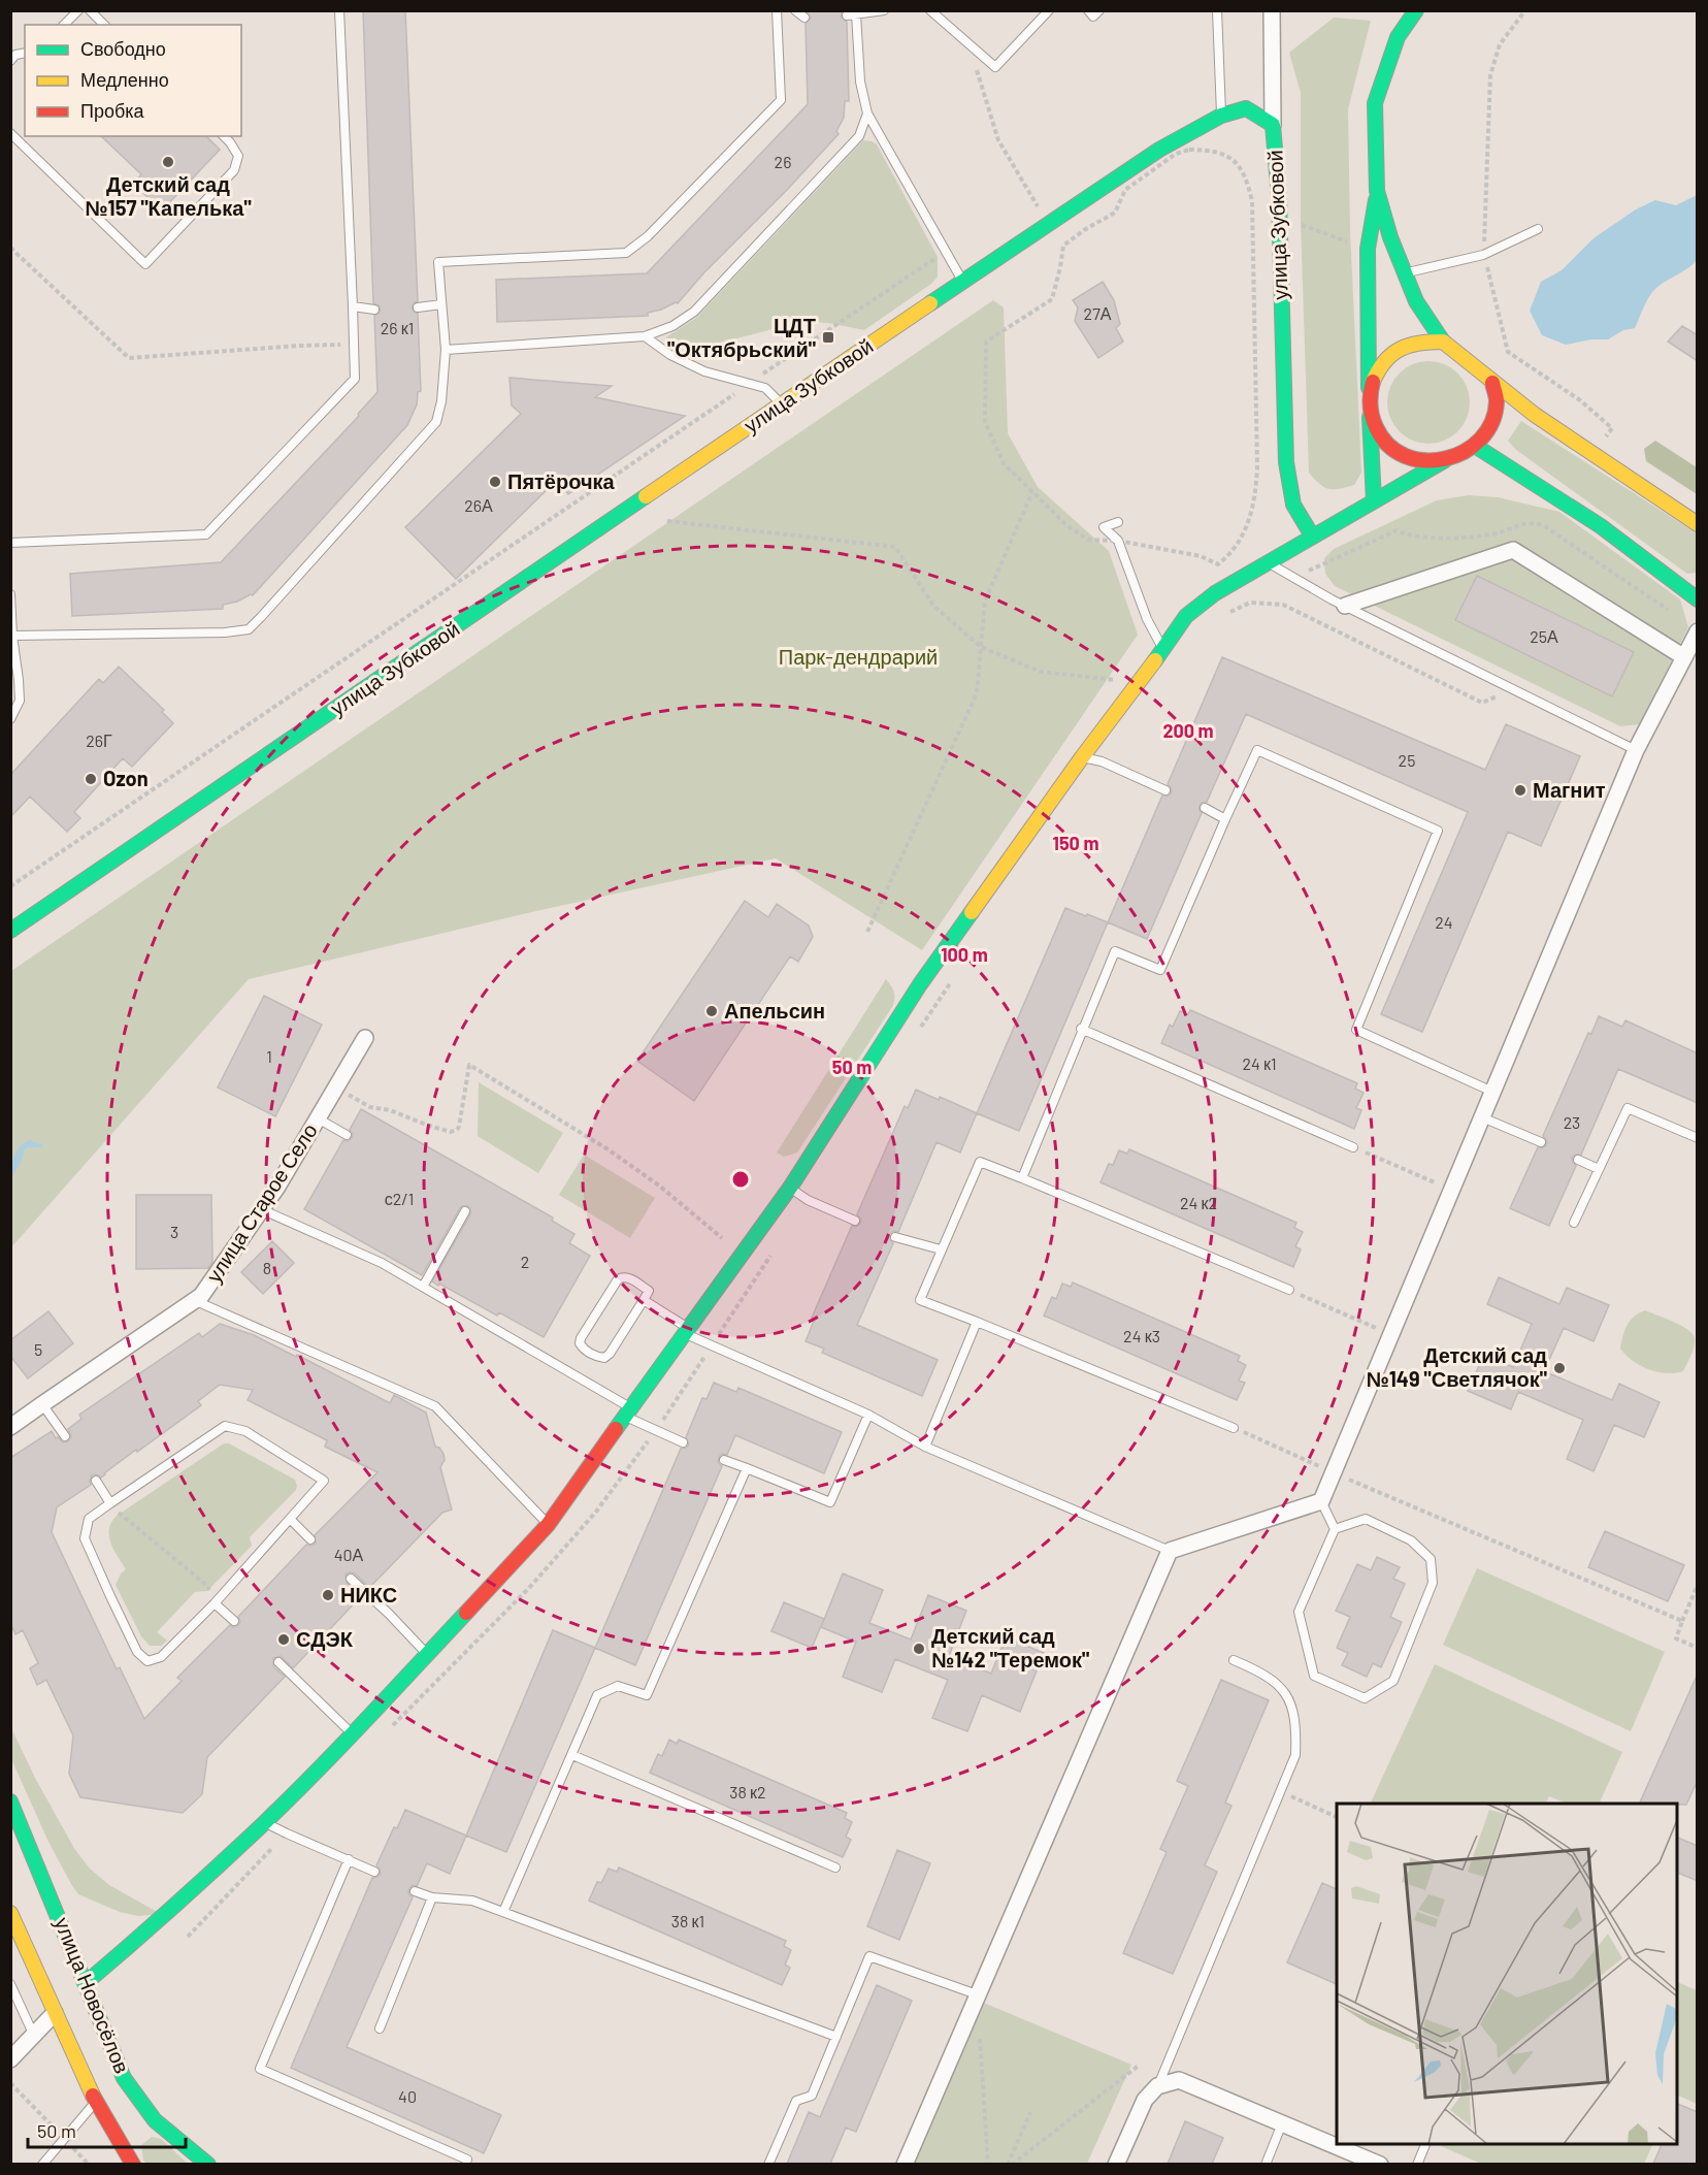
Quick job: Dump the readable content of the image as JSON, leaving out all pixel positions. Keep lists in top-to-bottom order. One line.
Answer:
{"streets":{"street":["улица Зубковой","улица Старое Село","улица Новосёлов"]},"parks":["Парк-дендрарий"],"places":{"other":["Детский сад №157 \"Капелька\"","Пятёрочка","Ozon","Магнит","Апельсин","Детский сад №149 \"Светлячок\"","НИКС","СДЭК","Детский сад №142 \"Теремок\""],"transit":["ЦДТ \"Октябрьский\""]},"house_numbers":["26","27А","26 к1","26А","25А","26Г","25","24","1","24 к1","23","с2/1","24 к2","3","2","8","24 к3","5","40А","38 к2","38 к1","40"],"legend":["Свободно","Медленно","Пробка"],"scale_bar":"50 m","rings":["200 m","150 m","100 m","50 m"]}
